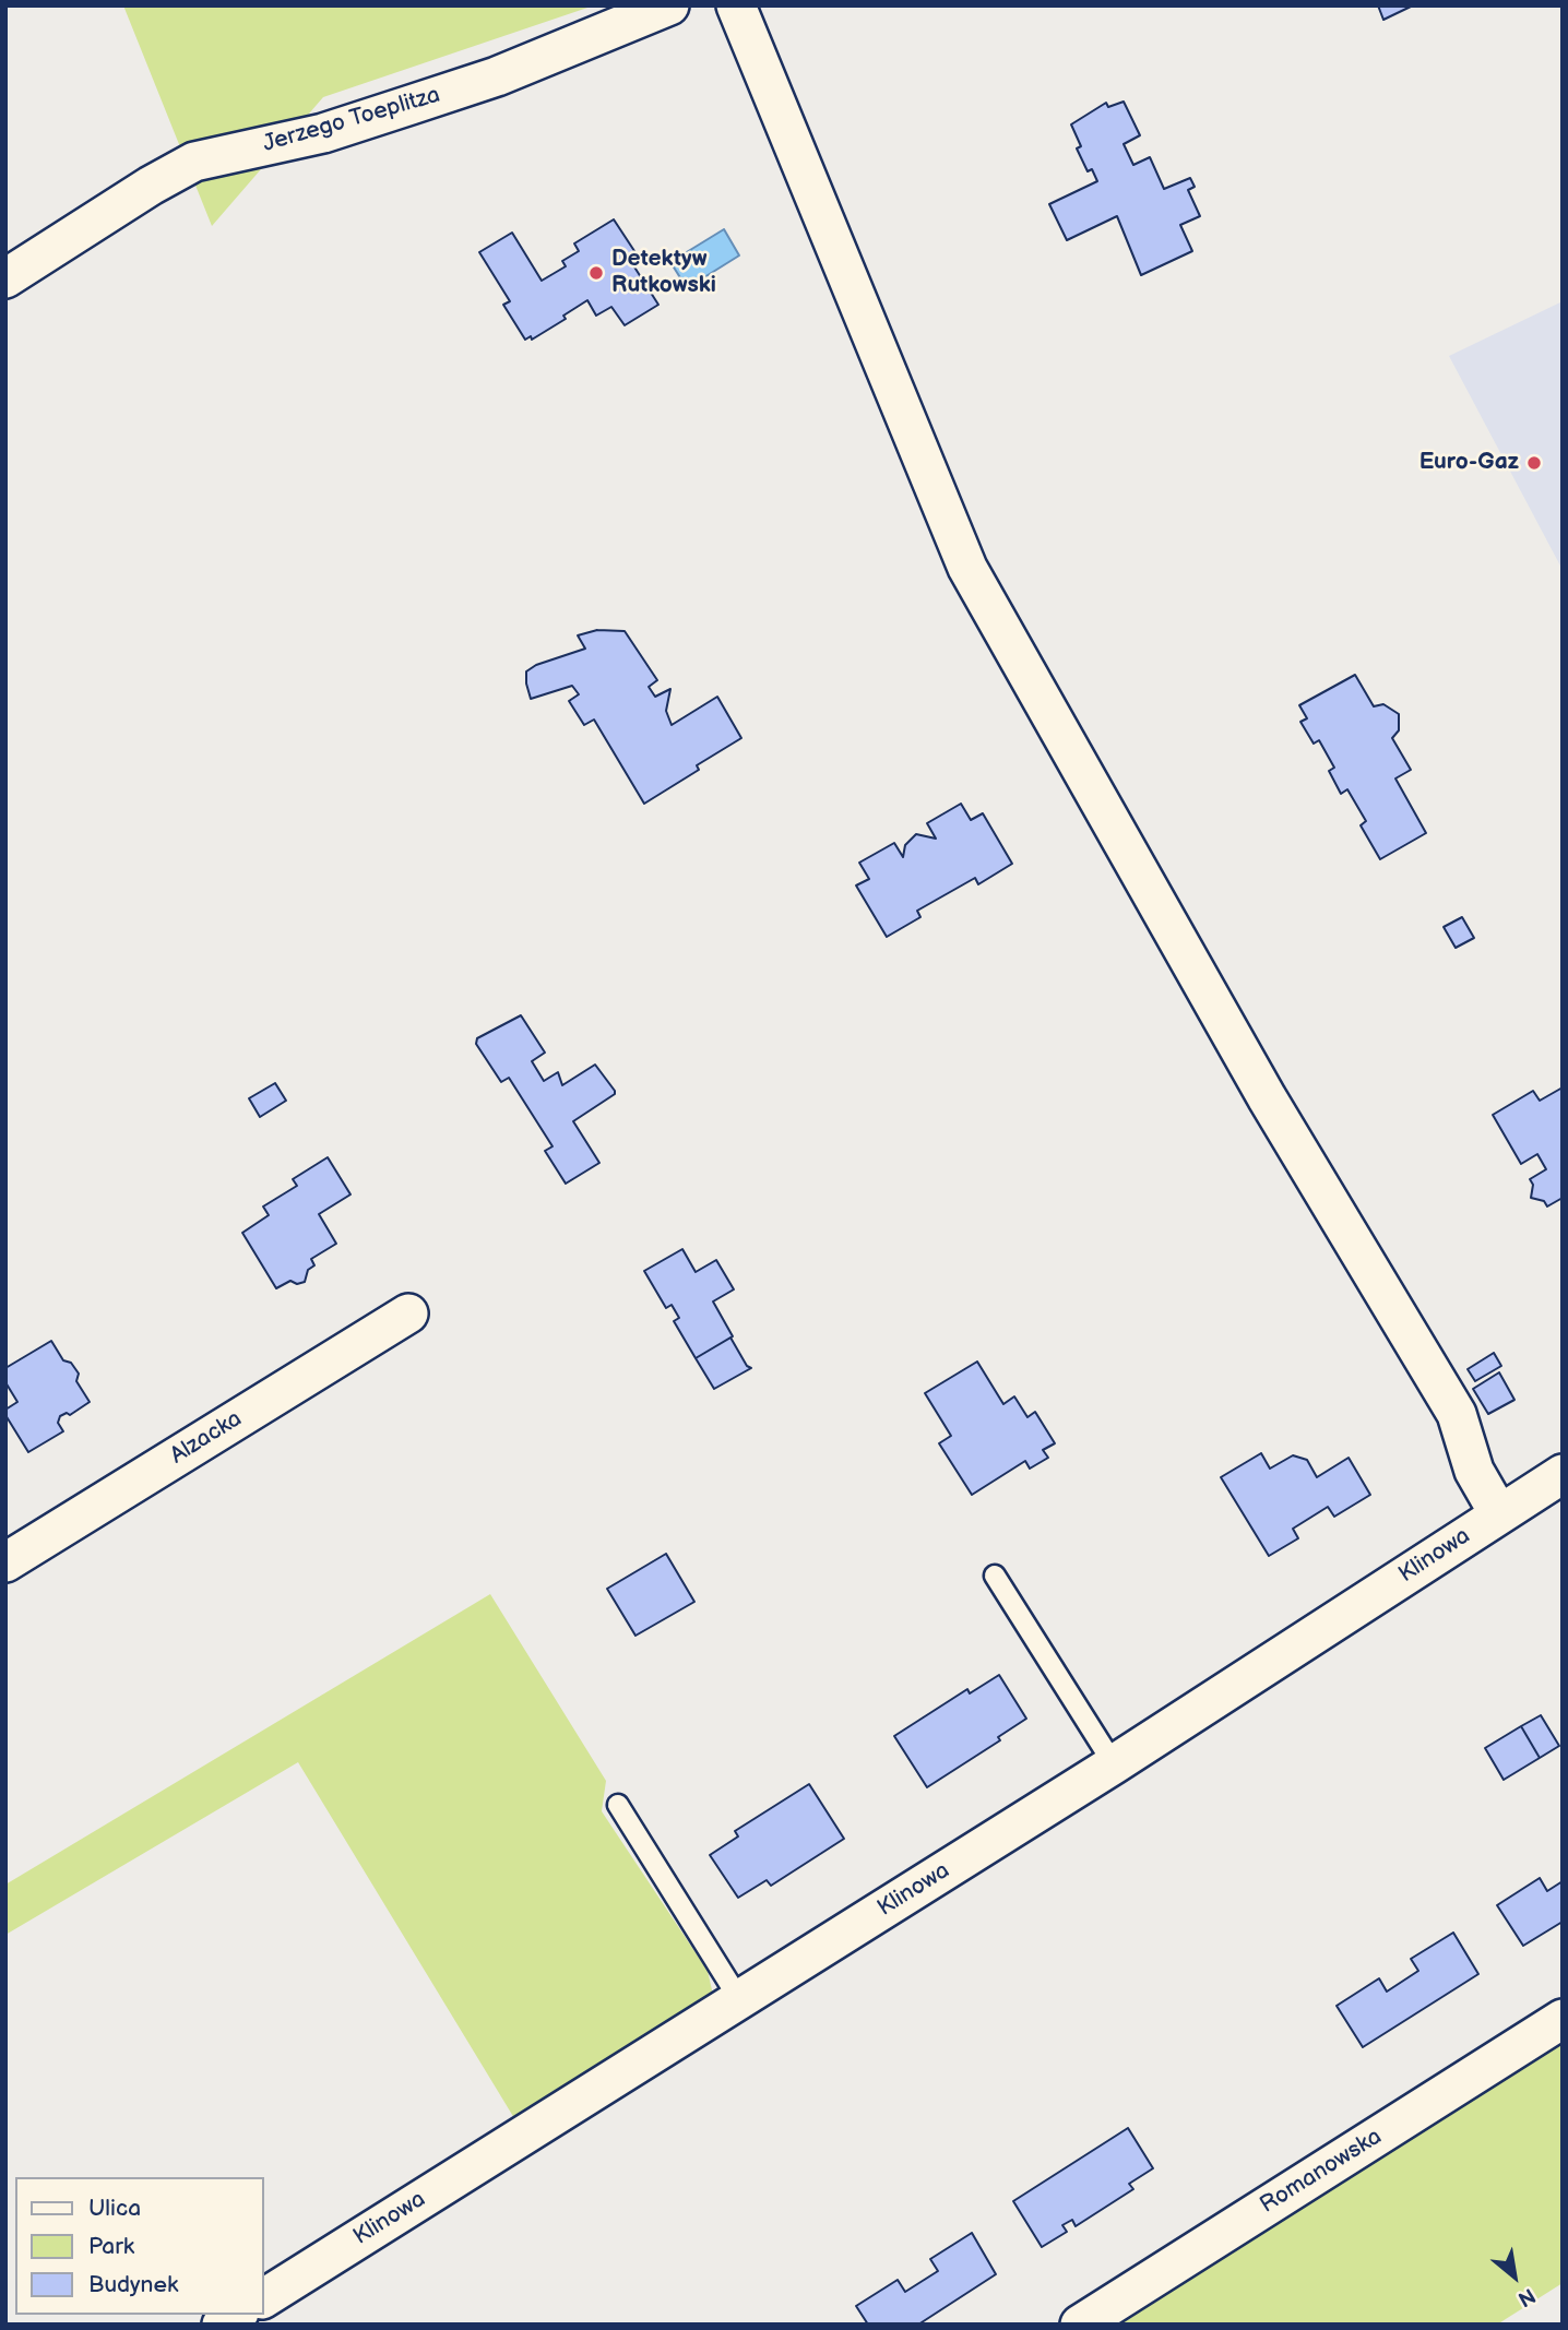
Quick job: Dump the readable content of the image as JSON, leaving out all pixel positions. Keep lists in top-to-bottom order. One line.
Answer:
{"streets":{"street":["Jerzego Toeplitza","Alzacka","Klinowa","Romanowska"]},"places":["Detektyw Rutkowski","Euro-Gaz"],"legend":["Ulica","Park","Budynek"],"north":"bottom right"}
